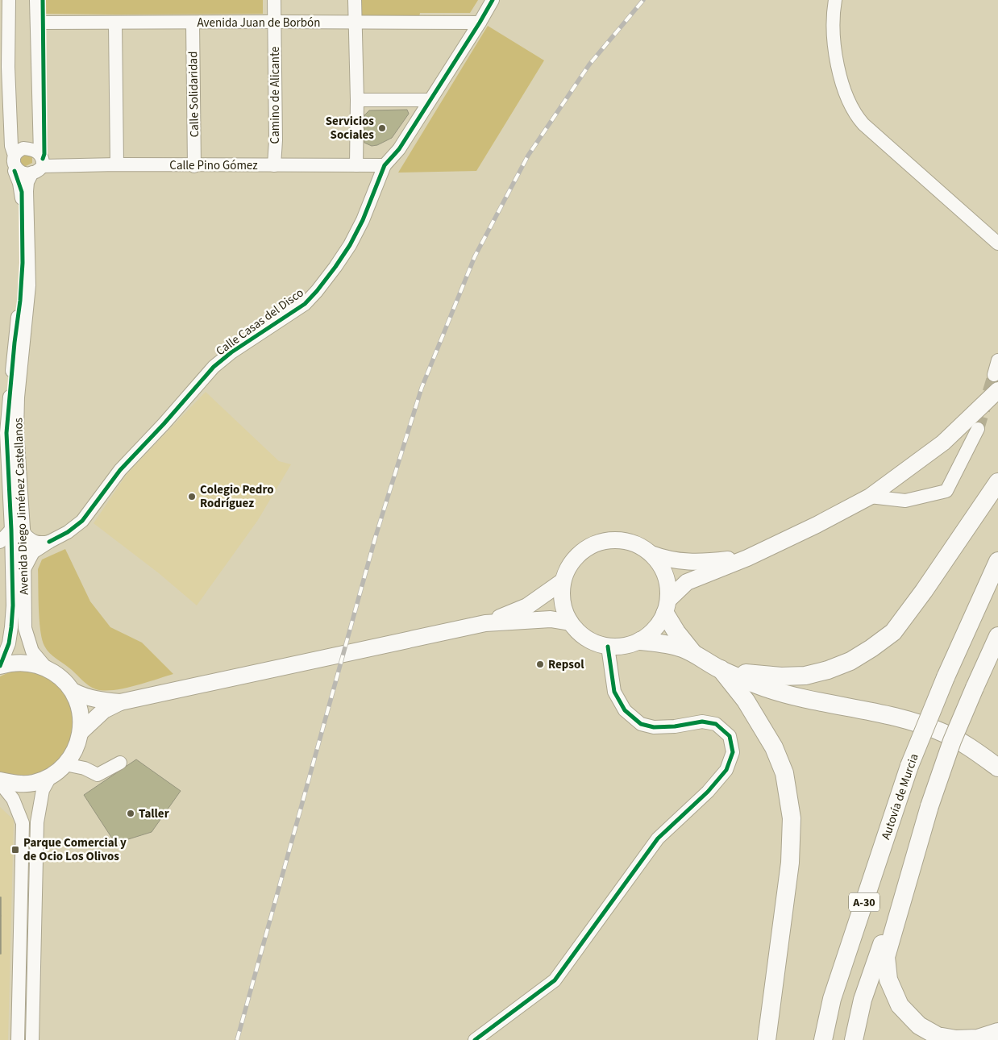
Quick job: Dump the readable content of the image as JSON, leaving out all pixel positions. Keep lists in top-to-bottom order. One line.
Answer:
{"streets":{"highway":["Autovía de Murcia","A-30"],"street":["Avenida Juan de Borbón","Calle Solidaridad","Camino de Alicante","Calle Pino Gómez","Calle Casas del Disco","Avenida Diego Jiménez Castellanos"]},"crossings":[["Avenida Juan de Borbón","Calle Solidaridad"],["Avenida Juan de Borbón","Camino de Alicante"],["Avenida Juan de Borbón","Calle Casas del Disco"],["Avenida Juan de Borbón","Avenida Diego Jiménez Castellanos"],["Calle Solidaridad","Calle Pino Gómez"],["Camino de Alicante","Calle Pino Gómez"],["Calle Pino Gómez","Calle Casas del Disco"],["Calle Pino Gómez","Avenida Diego Jiménez Castellanos"],["Calle Casas del Disco","Avenida Diego Jiménez Castellanos"]],"places":{"other":["Servicios Sociales","Colegio Pedro Rodríguez","Repsol","Taller"],"transit":["Parque Comercial y de Ocio Los Olivos"]}}
